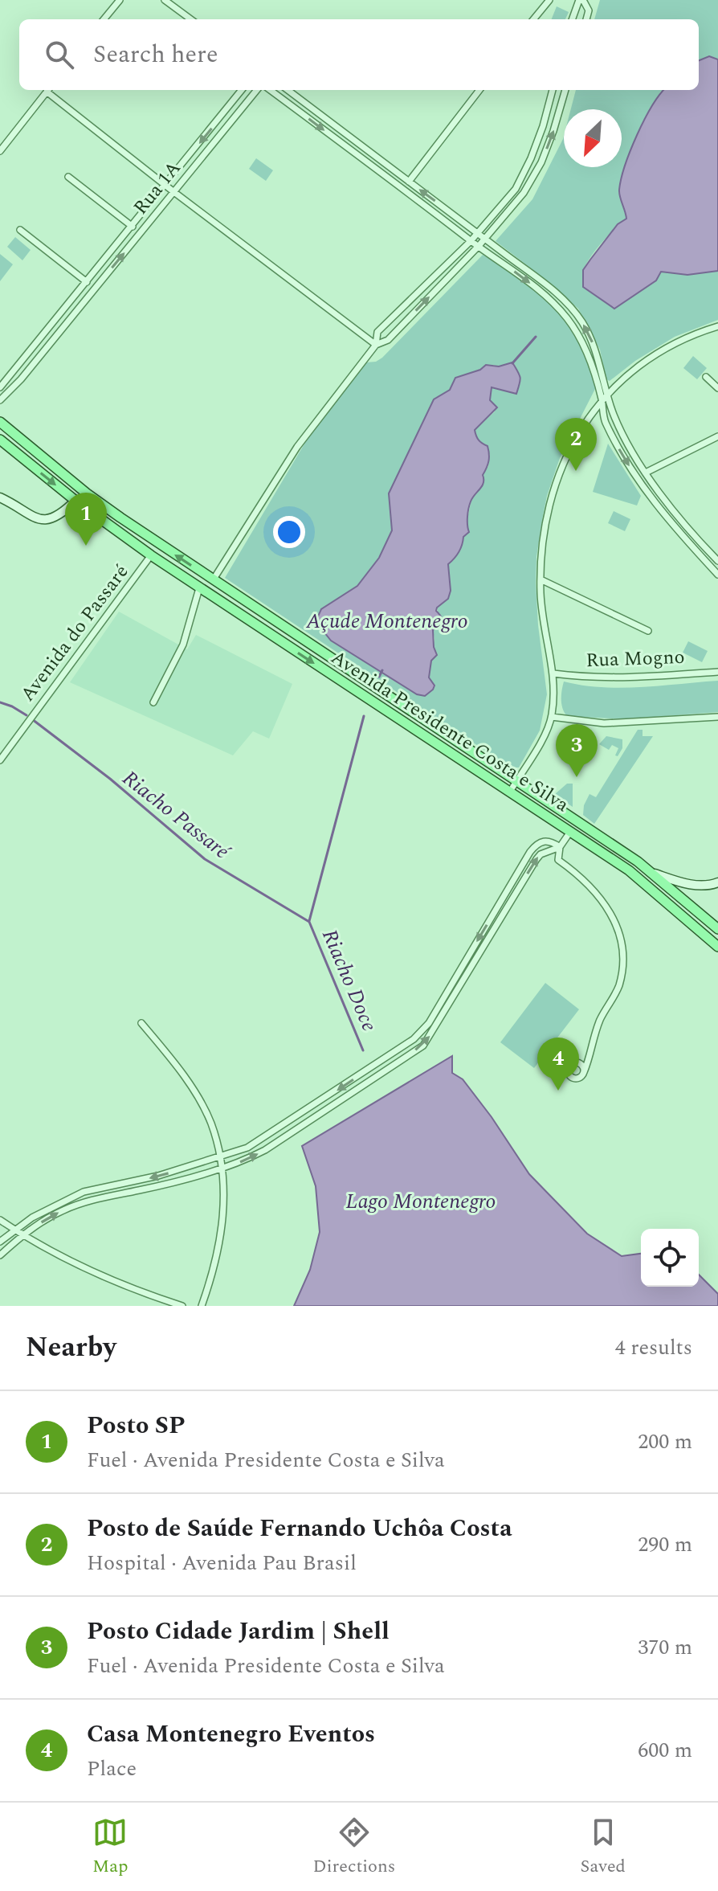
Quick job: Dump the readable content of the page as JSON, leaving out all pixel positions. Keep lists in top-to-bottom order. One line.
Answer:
{"streets":{"main road":["Avenida Presidente Costa e Silva"],"street":["Rua 1A","Avenida do Passaré","Rua Mogno"]},"crossings":[["Avenida do Passaré","Avenida Presidente Costa e Silva"]],"water":["Açude Montenegro","Riacho Passaré","Riacho Doce","Lago Montenegro"],"north":"bottom left","page":{"search":"Search here","pins":["2","1","3","4"],"heading":["Nearby","4 results"],"list":[{"mark":"1","name":"Posto SP","note":"Fuel · Avenida Presidente Costa e Silva","value":"200 m"},{"mark":"2","name":"Posto de Saúde Fernando Uchôa Costa","note":"Hospital · Avenida Pau Brasil","value":"290 m"},{"mark":"3","name":"Posto Cidade Jardim | Shell","note":"Fuel · Avenida Presidente Costa e Silva","value":"370 m"},{"mark":"4","name":"Casa Montenegro Eventos","note":"Place","value":"600 m"}],"nav":["Map","Directions","Saved"]}}
